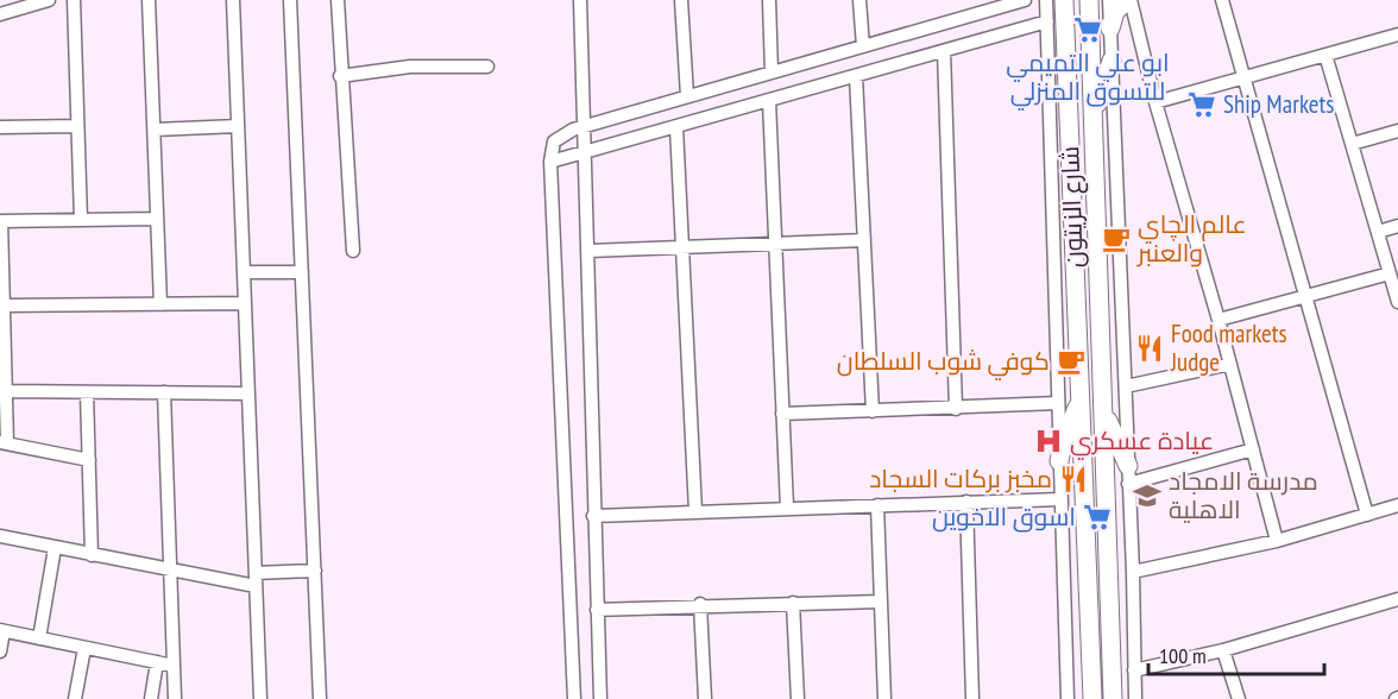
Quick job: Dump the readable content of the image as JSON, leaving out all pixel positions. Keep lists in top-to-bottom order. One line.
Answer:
{"streets":{"main road":["شارع الزيتون"]},"places":{"supermarket":["ابو علي التميمي للتسوق المنزلي","Ship Markets","اسوق الاخوين"],"cafe":["عالم الچاي والعنبر","كوفي شوب السلطان"],"restaurant":["Food markets Judge","مخبز بركات السجاد"],"hospital":["عيادة عسكري"],"school or university":["مدرسة الامجاد الاهلية"]},"scale_bar":"100 m"}
